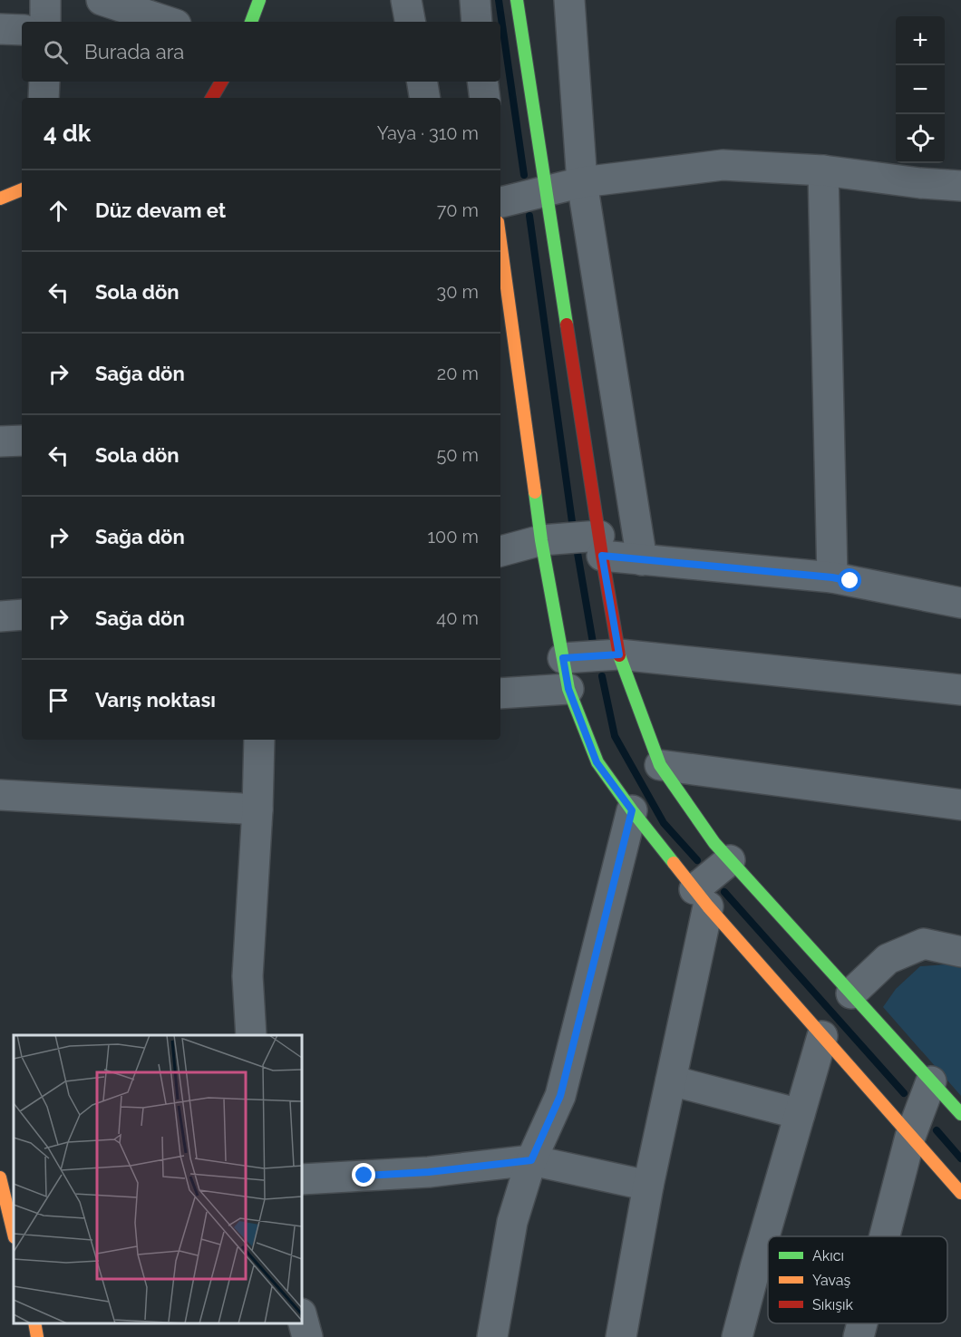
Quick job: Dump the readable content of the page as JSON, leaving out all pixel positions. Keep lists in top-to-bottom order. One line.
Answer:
{"legend":["Akıcı","Yavaş","Sıkışık"],"page":{"map_buttons":["+","−"],"search":"Burada ara","heading":["4 dk","Yaya · 310 m"],"list":[["Düz devam et","70 m"],["Sola dön","30 m"],["Sağa dön","20 m"],["Sola dön","50 m"],["Sağa dön","100 m"],["Sağa dön","40 m"],"Varış noktası"]}}
